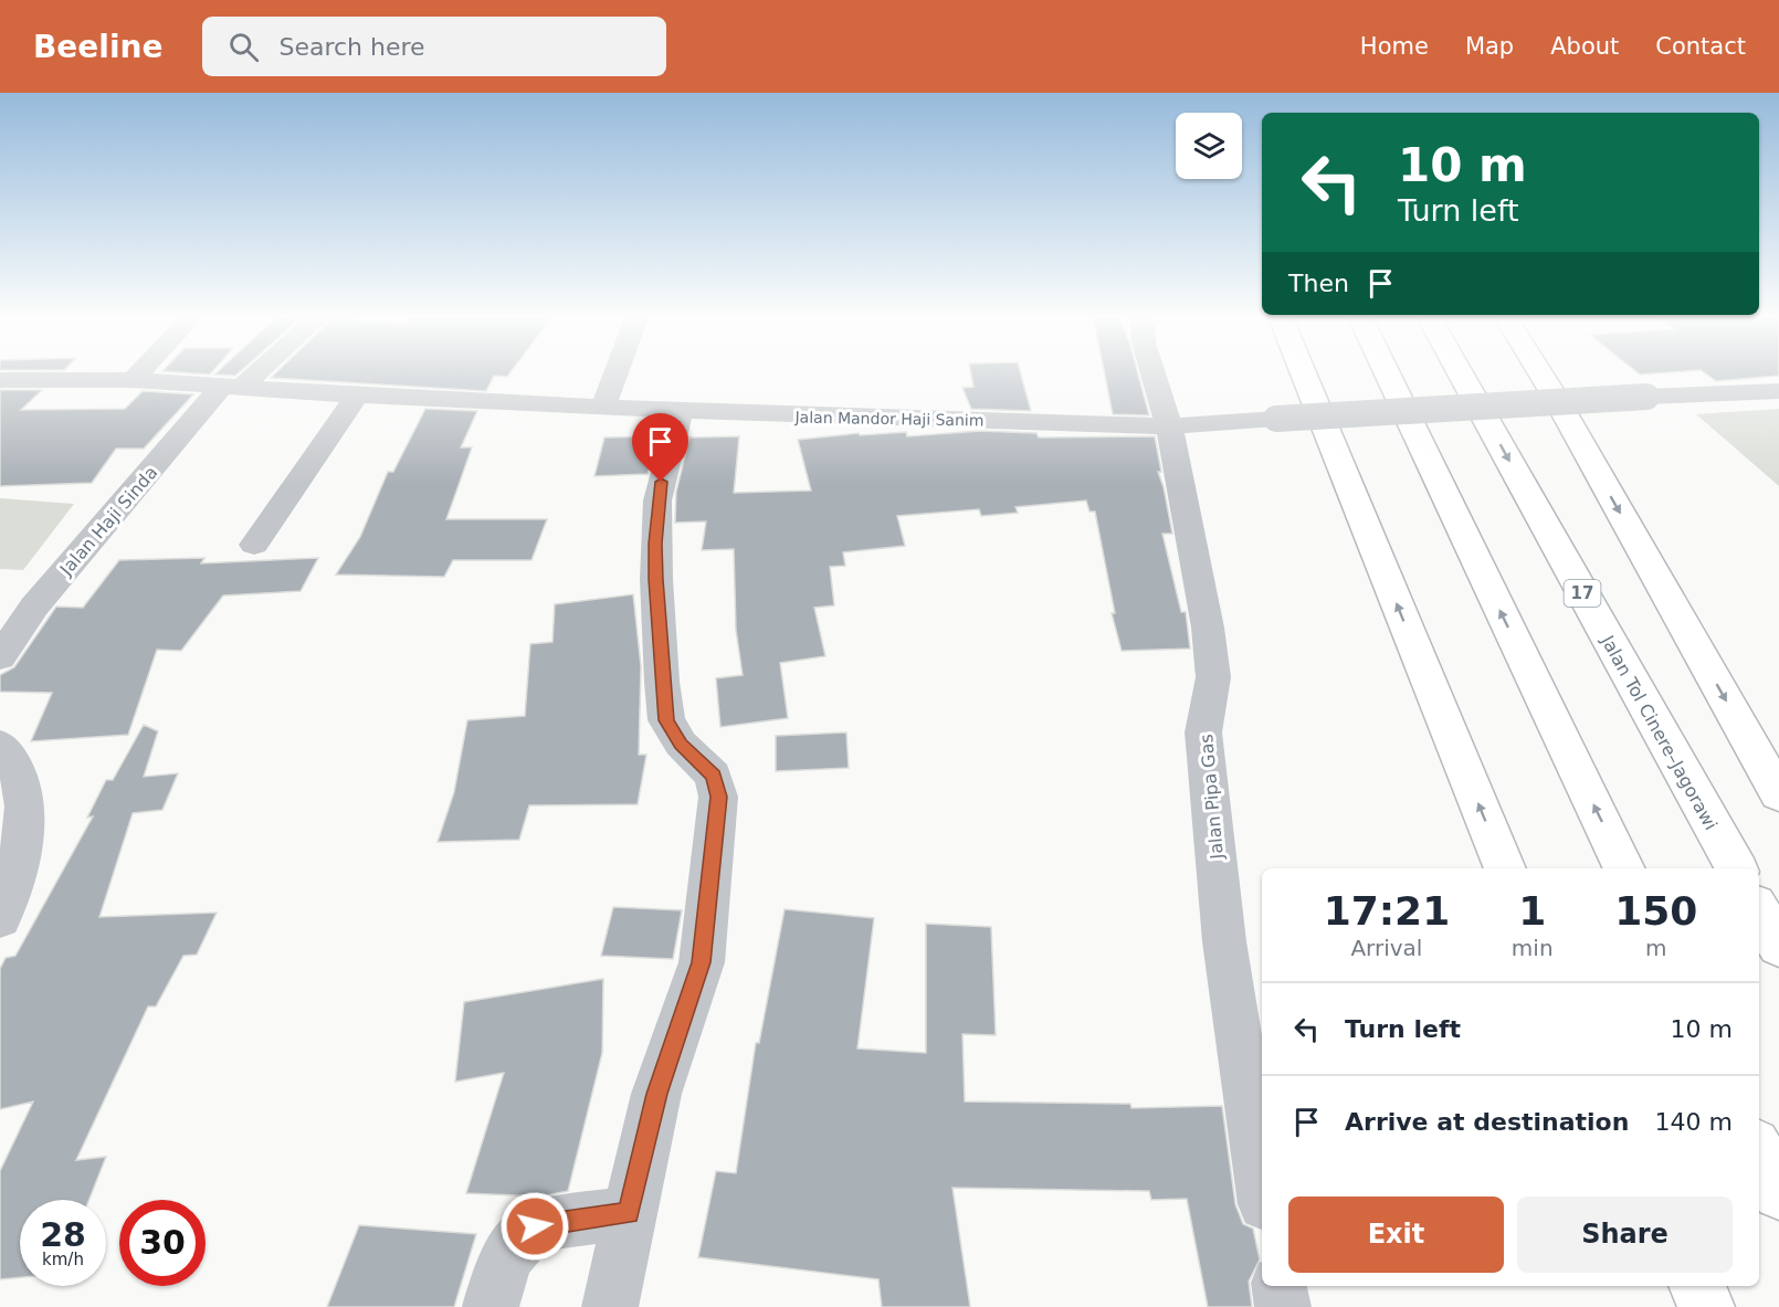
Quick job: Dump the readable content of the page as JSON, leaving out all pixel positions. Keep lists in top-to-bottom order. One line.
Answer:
{"streets":{"highway":["17","Jalan Tol Cinere–Jagorawi"],"street":["Jalan Mandor Haji Sanim","Jalan Haji Sinda","Jalan Pipa Gas"]},"crossings":[["Jalan Mandor Haji Sanim","Jalan Haji Sinda"],["Jalan Mandor Haji Sanim","Jalan Pipa Gas"]],"page":{"header":"Beeline","search":"Search here","nav":["Home","Map","About","Contact"],"turn":["10 m","Turn left"],"then":"Then","eta":["17:21","Arrival","1","min","150","m"],"list":[{"name":"Turn left","value":"10 m"},{"name":"Arrive at destination","value":"140 m"}],"buttons":["Exit","Share"],"speed":"28 km/h","limit":"30"}}
